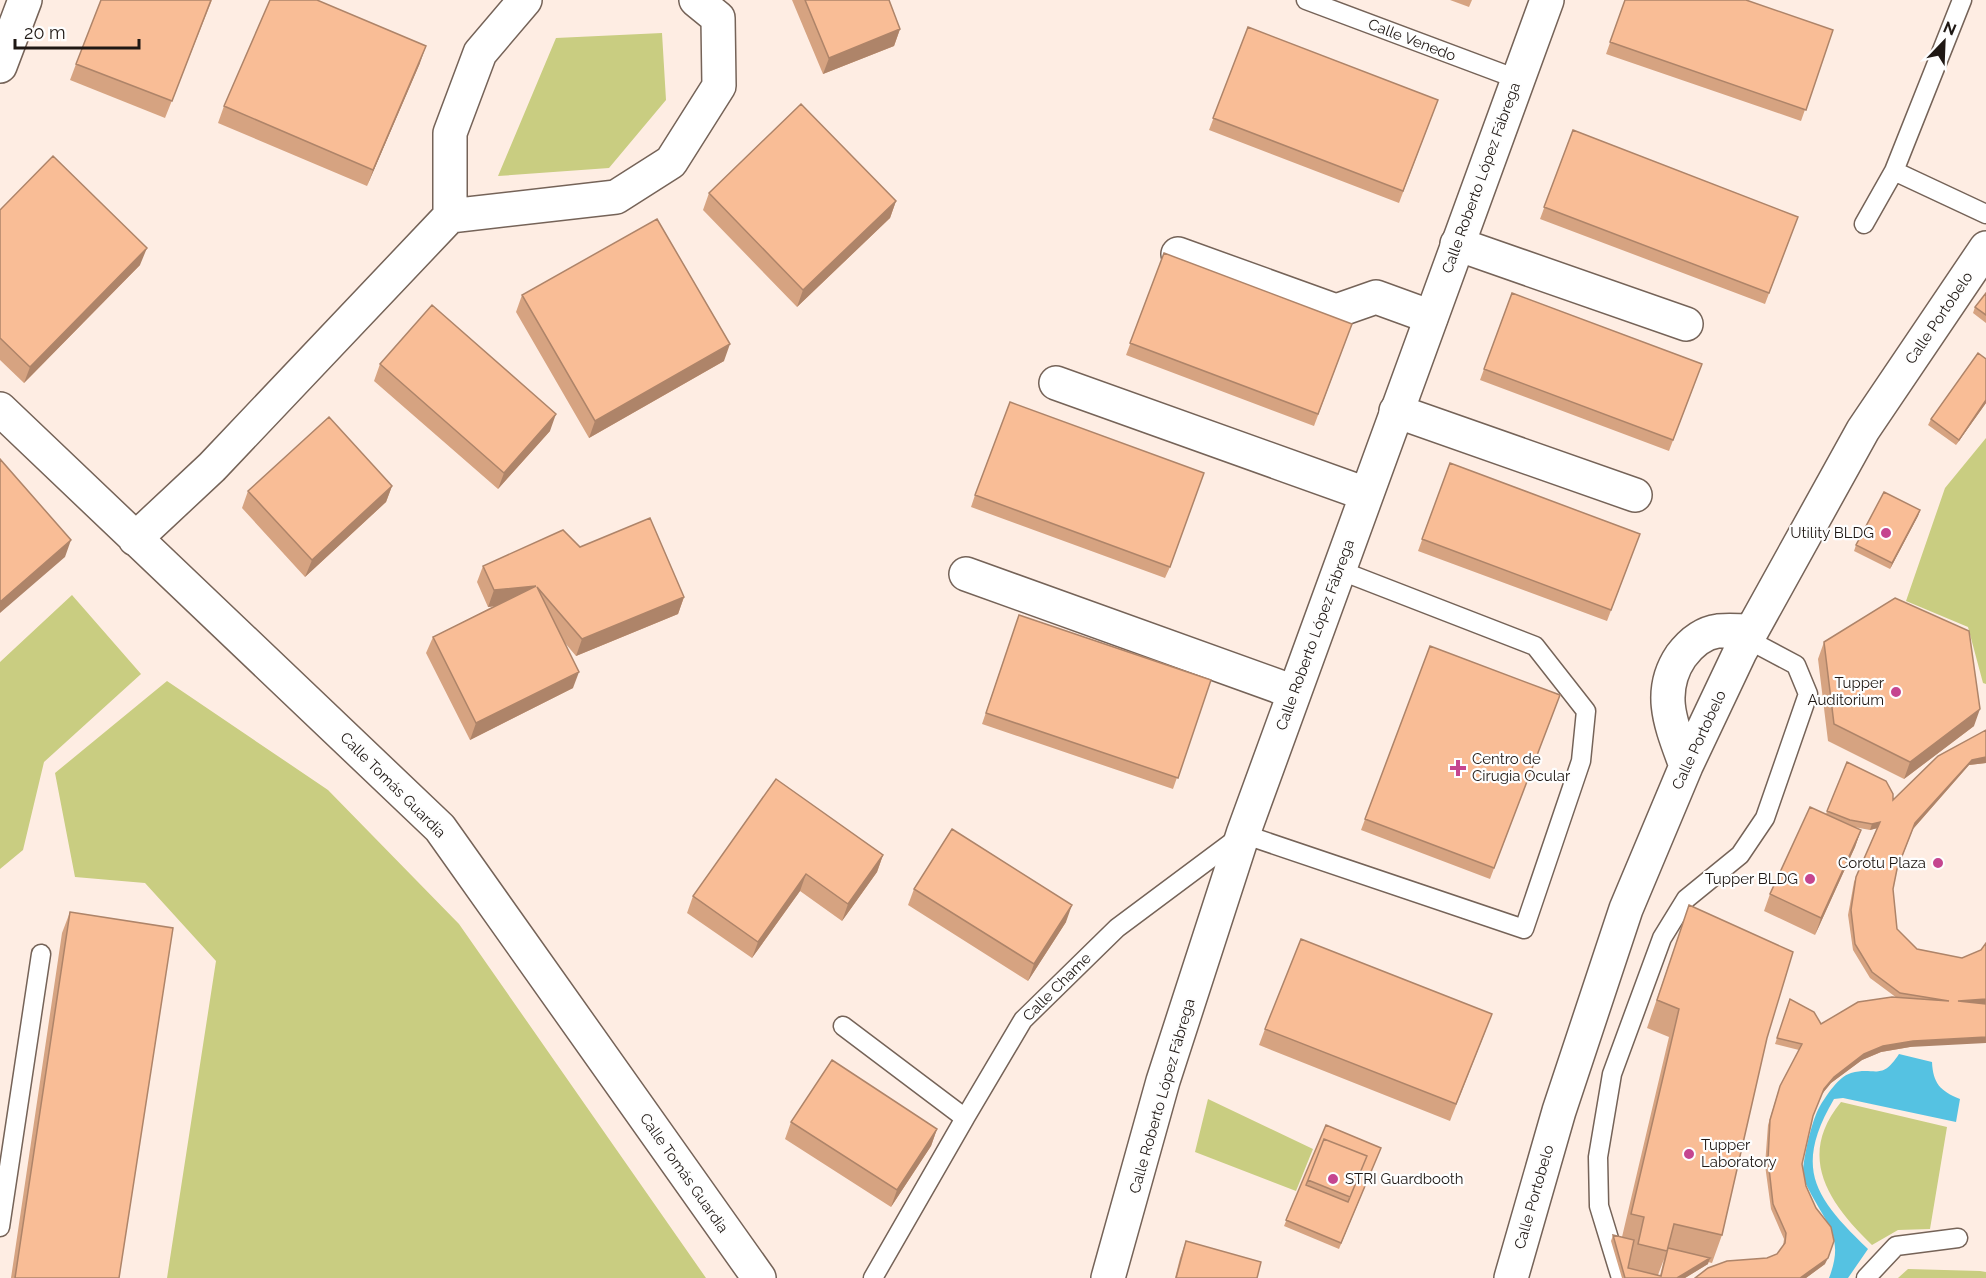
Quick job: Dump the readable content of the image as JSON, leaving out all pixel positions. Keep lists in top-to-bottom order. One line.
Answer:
{"streets":{"street":["Calle Roberto López Fábrega","Calle Portobelo","Calle Tomás Guardia"],"lane":["Calle Venedo","Calle Chame"]},"crossings":[["Calle Venedo","Calle Roberto López Fábrega"],["Calle Roberto López Fábrega","Calle Chame"]],"places":{"other":["Utility BLDG","Tupper Auditorium","Corotu Plaza","Tupper BLDG","Tupper Laboratory","STRI Guardbooth"],"health":["Centro de Cirugia Ocular"]},"scale_bar":"20 m","north":"top right"}
